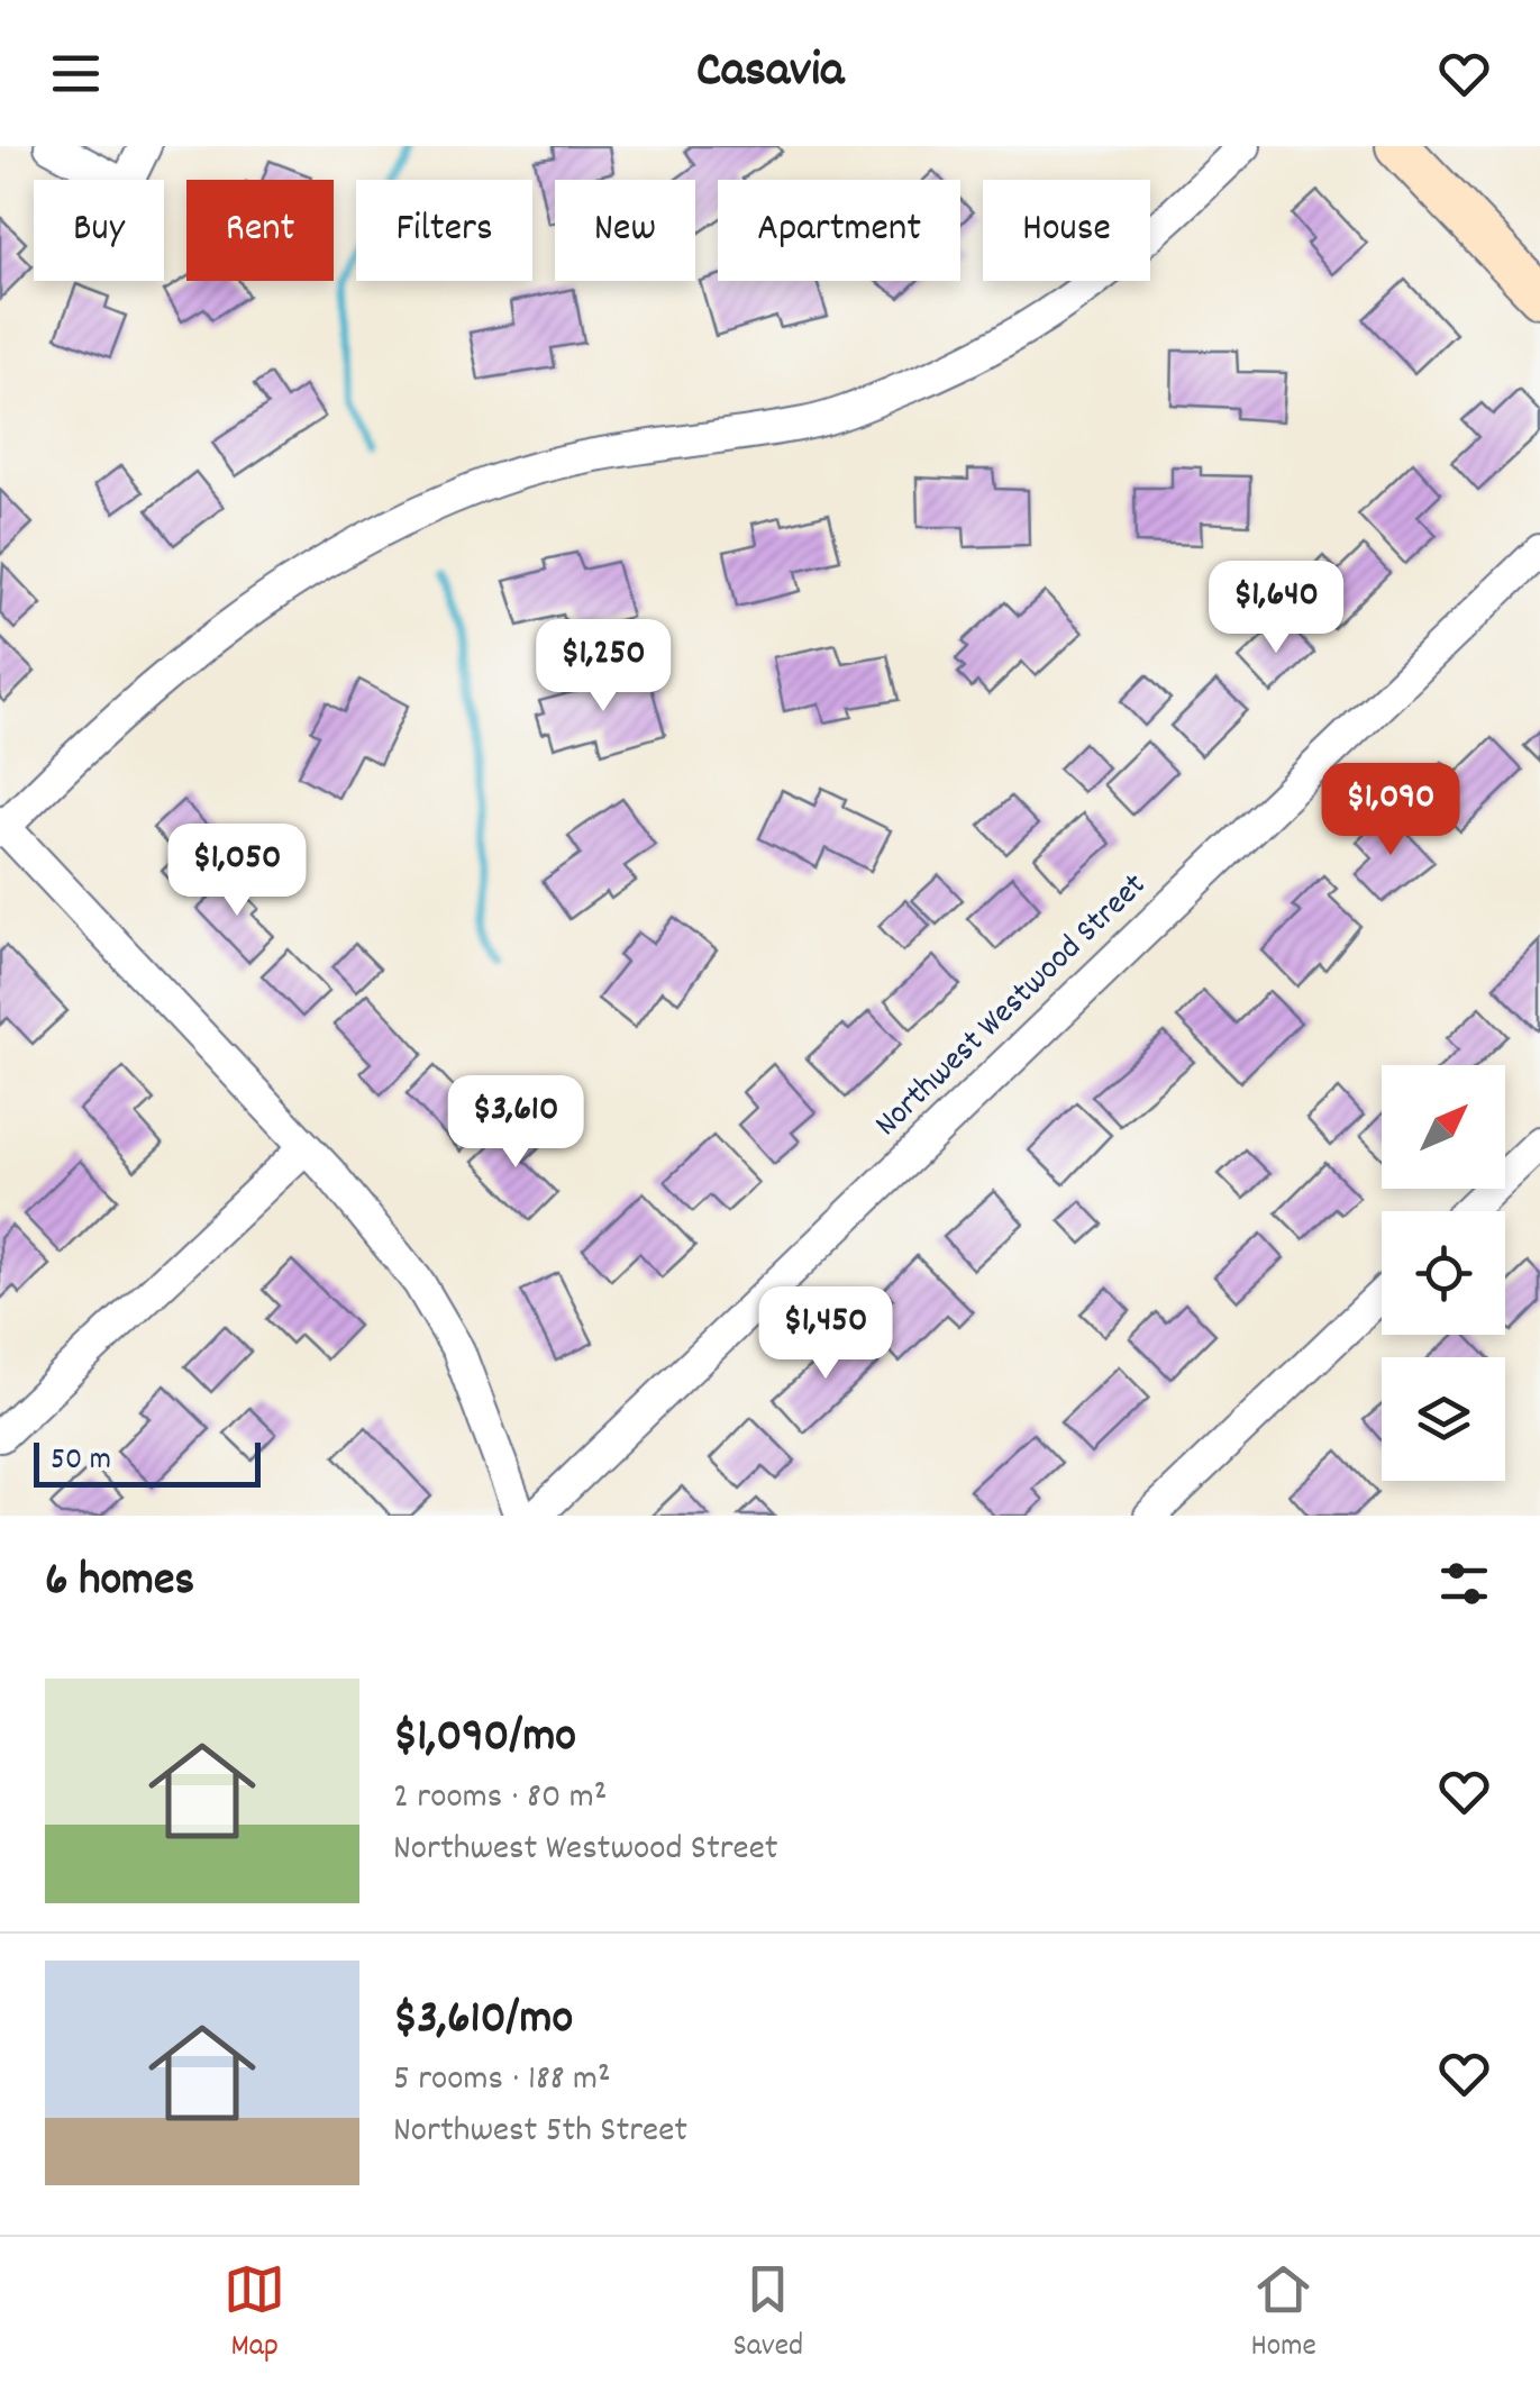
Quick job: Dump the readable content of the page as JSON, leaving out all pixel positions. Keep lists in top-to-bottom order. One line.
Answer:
{"streets":{"street":["Northwest Westwood Street"]},"scale_bar":"50 m","north":"top right","page":{"header":"Casavia","chip":["Buy","Rent","Filters","New","Apartment","House"],"price":["$1,640","$1,250","$1,090","$1,050","$3,610","$1,450"],"scale":"50 m","heading":"6 homes","list":[{"name":"$1,090/mo","note":"2 rooms · 80 m² · Northwest Westwood Street"},{"name":"$3,610/mo","note":"5 rooms · 188 m² · Northwest 5th Street"}],"tabs":["Map","Saved","Home"]}}
